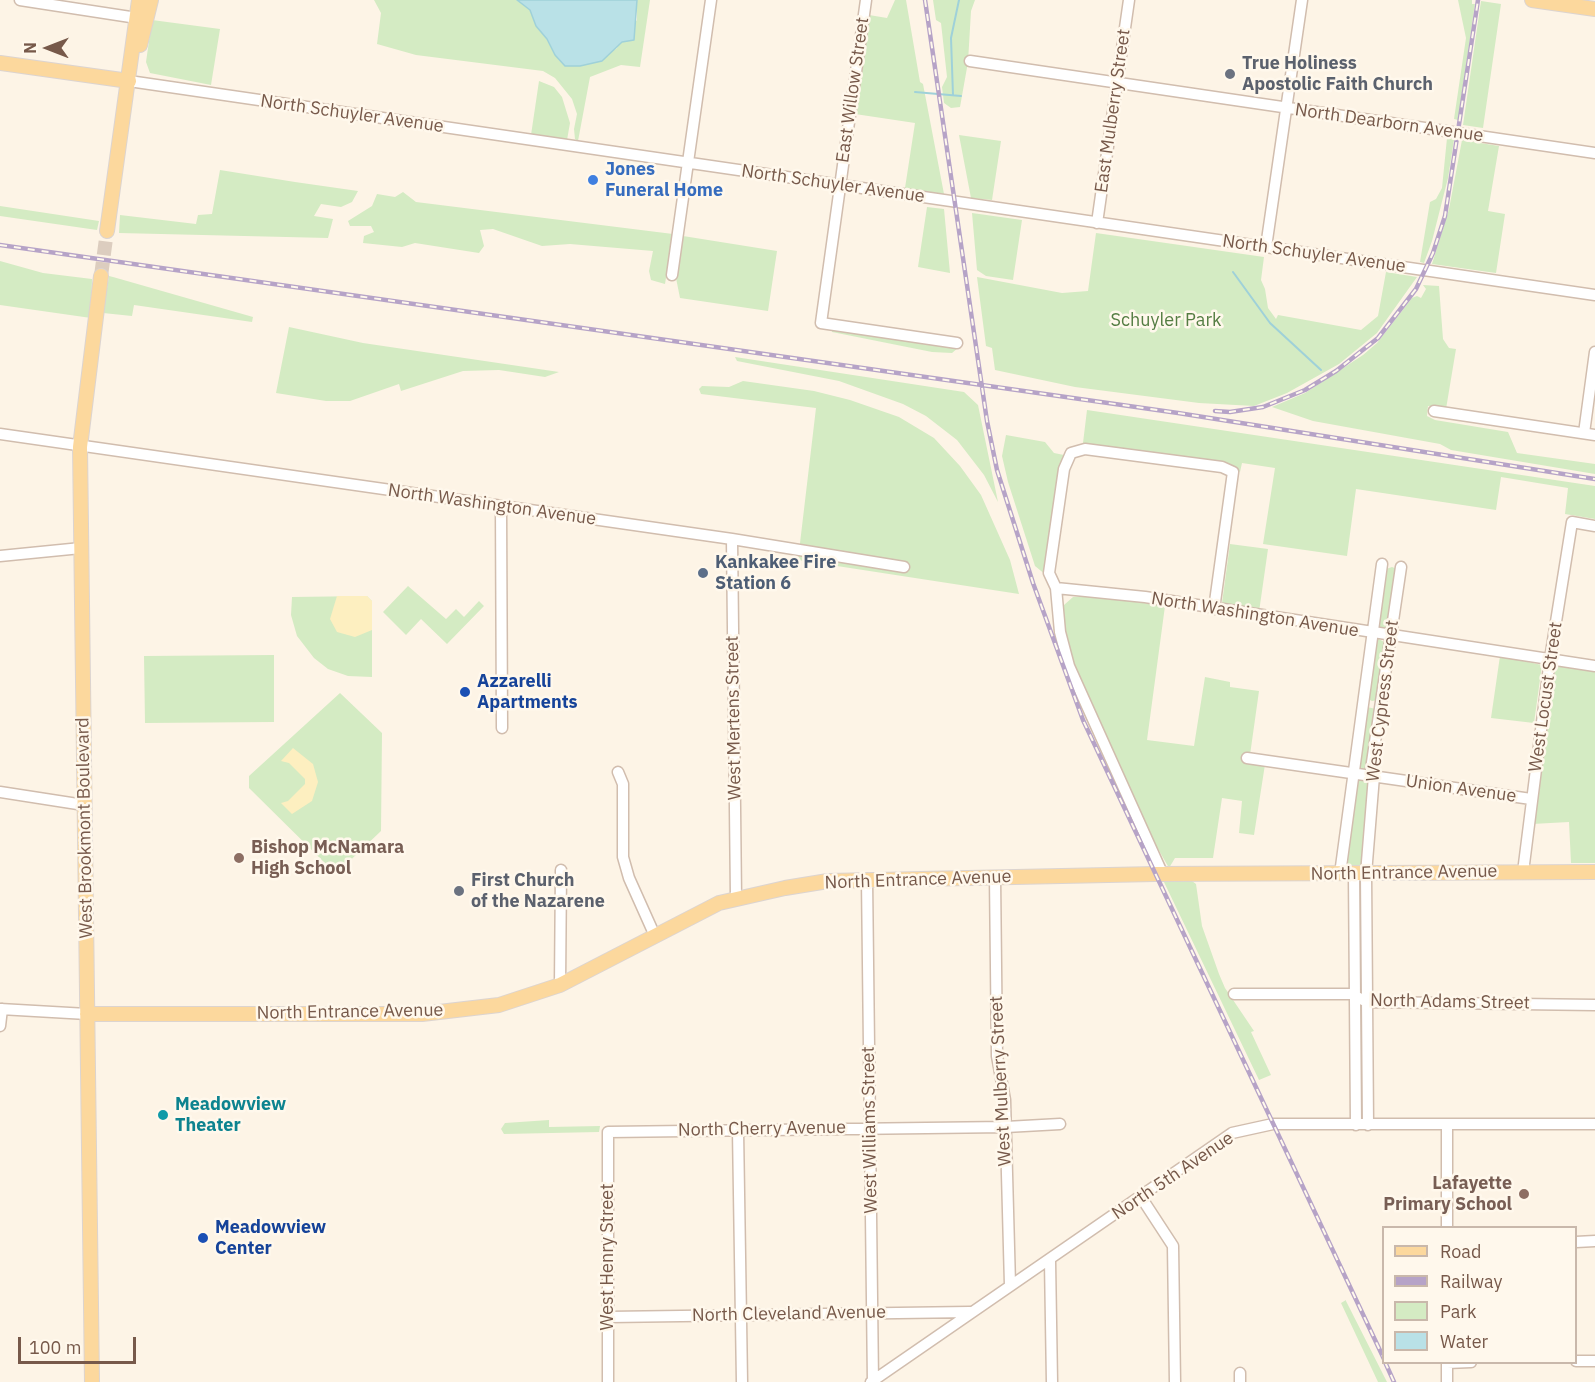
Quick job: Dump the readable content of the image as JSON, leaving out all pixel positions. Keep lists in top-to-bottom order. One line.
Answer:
{"streets":{"main road":["North Schuyler Avenue","West Brookmont Boulevard","North Entrance Avenue"],"street":["East Willow Street","East Mulberry Street","North Dearborn Avenue","North Washington Avenue","West Locust Street","West Cypress Street","West Mertens Street","Union Avenue","North Adams Street","West Mulberry Street","North Cherry Avenue","West Williams Street","North 5th Avenue","West Henry Street","North Cleveland Avenue"]},"crossings":[["East Willow Street","North Schuyler Avenue"],["East Mulberry Street","North Schuyler Avenue"],["East Mulberry Street","North Dearborn Avenue"],["North Washington Avenue","West Locust Street"],["North Washington Avenue","West Cypress Street"],["North Washington Avenue","West Mertens Street"],["North Washington Avenue","West Brookmont Boulevard"],["West Locust Street","Union Avenue"],["West Locust Street","North Entrance Avenue"],["West Cypress Street","Union Avenue"],["West Cypress Street","North Entrance Avenue"],["West Cypress Street","North Adams Street"],["West Cypress Street","North 5th Avenue"],["West Mertens Street","North Entrance Avenue"],["West Brookmont Boulevard","North Entrance Avenue"],["North Entrance Avenue","West Mulberry Street"],["North Entrance Avenue","West Williams Street"],["West Mulberry Street","North Cherry Avenue"],["West Mulberry Street","North 5th Avenue"],["North Cherry Avenue","West Williams Street"],["North Cherry Avenue","West Henry Street"],["West Williams Street","North 5th Avenue"],["West Williams Street","North Cleveland Avenue"],["North 5th Avenue","North Cleveland Avenue"],["West Henry Street","North Cleveland Avenue"]],"parks":["Schuyler Park"],"places":["True Holiness Apostolic Faith Church","Jones Funeral Home","Kankakee Fire Station 6","Azzarelli Apartments","Bishop McNamara High School","First Church of the Nazarene","Meadowview Theater","Lafayette Primary School","Meadowview Center"],"legend":["Road","Railway","Park","Water"],"scale_bar":"100 m","north":"left"}
